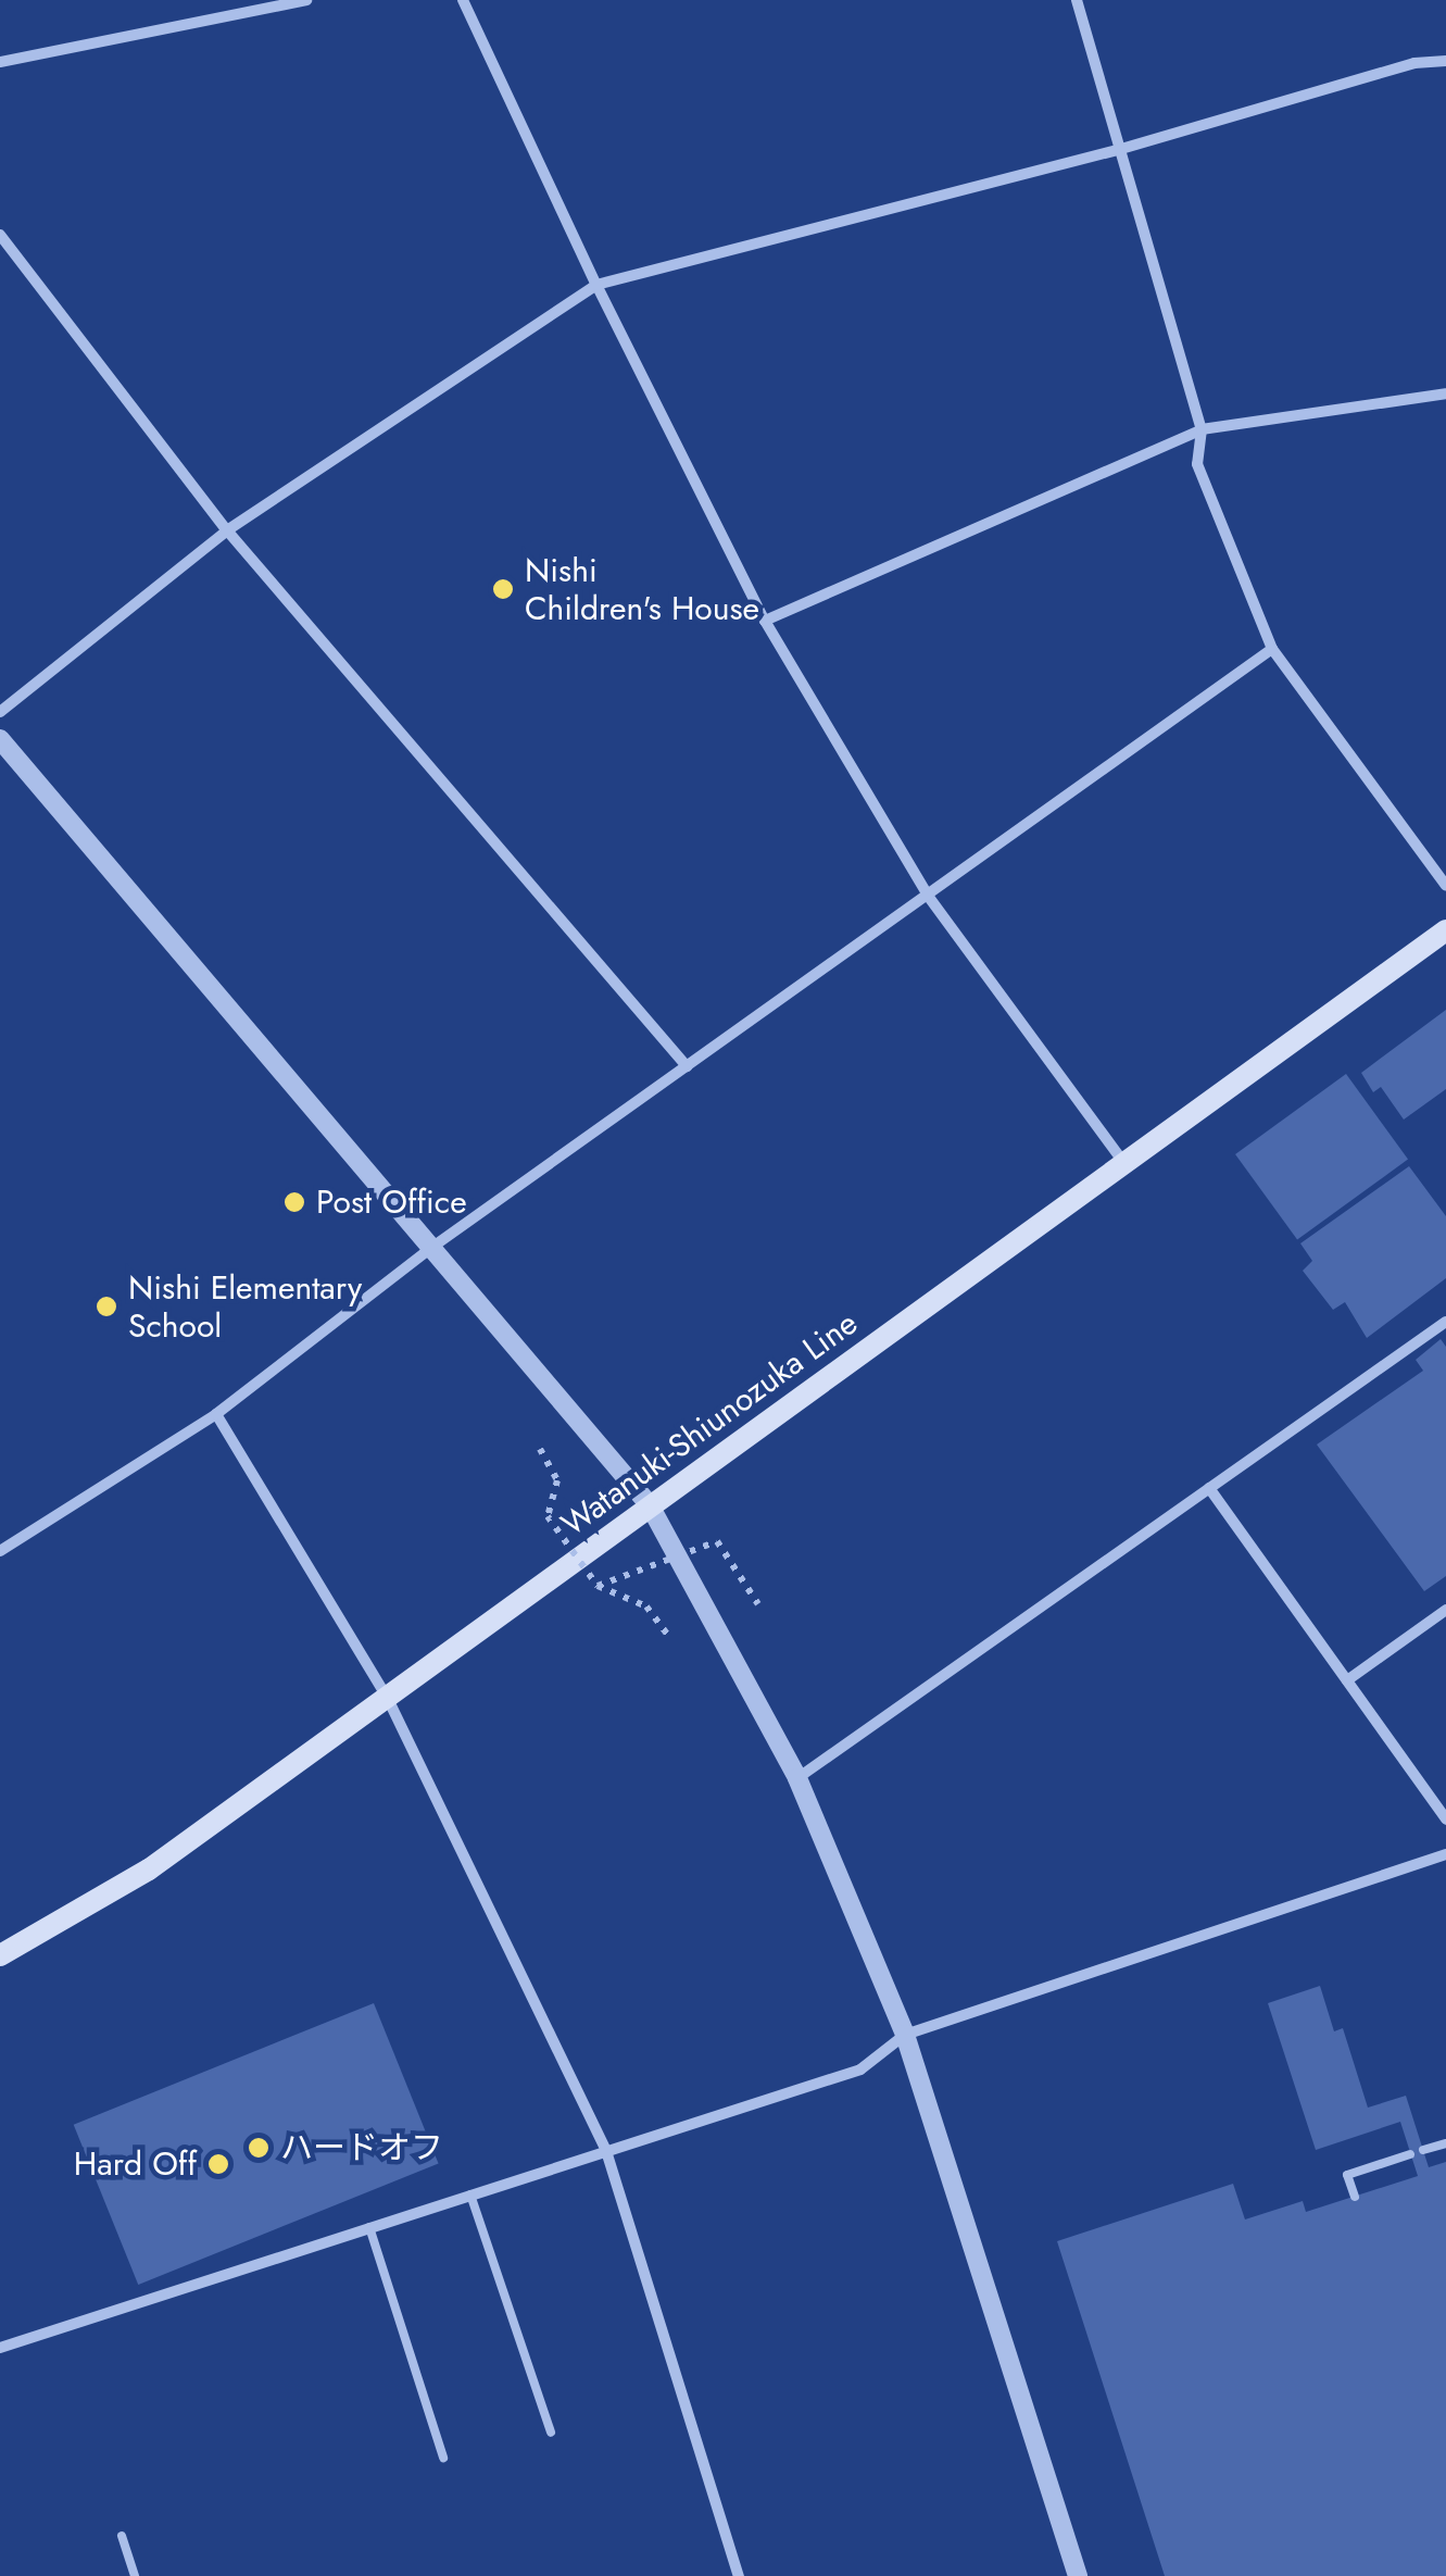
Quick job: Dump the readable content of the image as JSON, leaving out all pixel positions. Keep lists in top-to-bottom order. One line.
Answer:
{"streets":{"main road":["Watanuki-Shiunozuka Line"]},"places":["Nishi Children's House","Post Office","Nishi Elementary School","ハードオフ","Hard Off"]}
